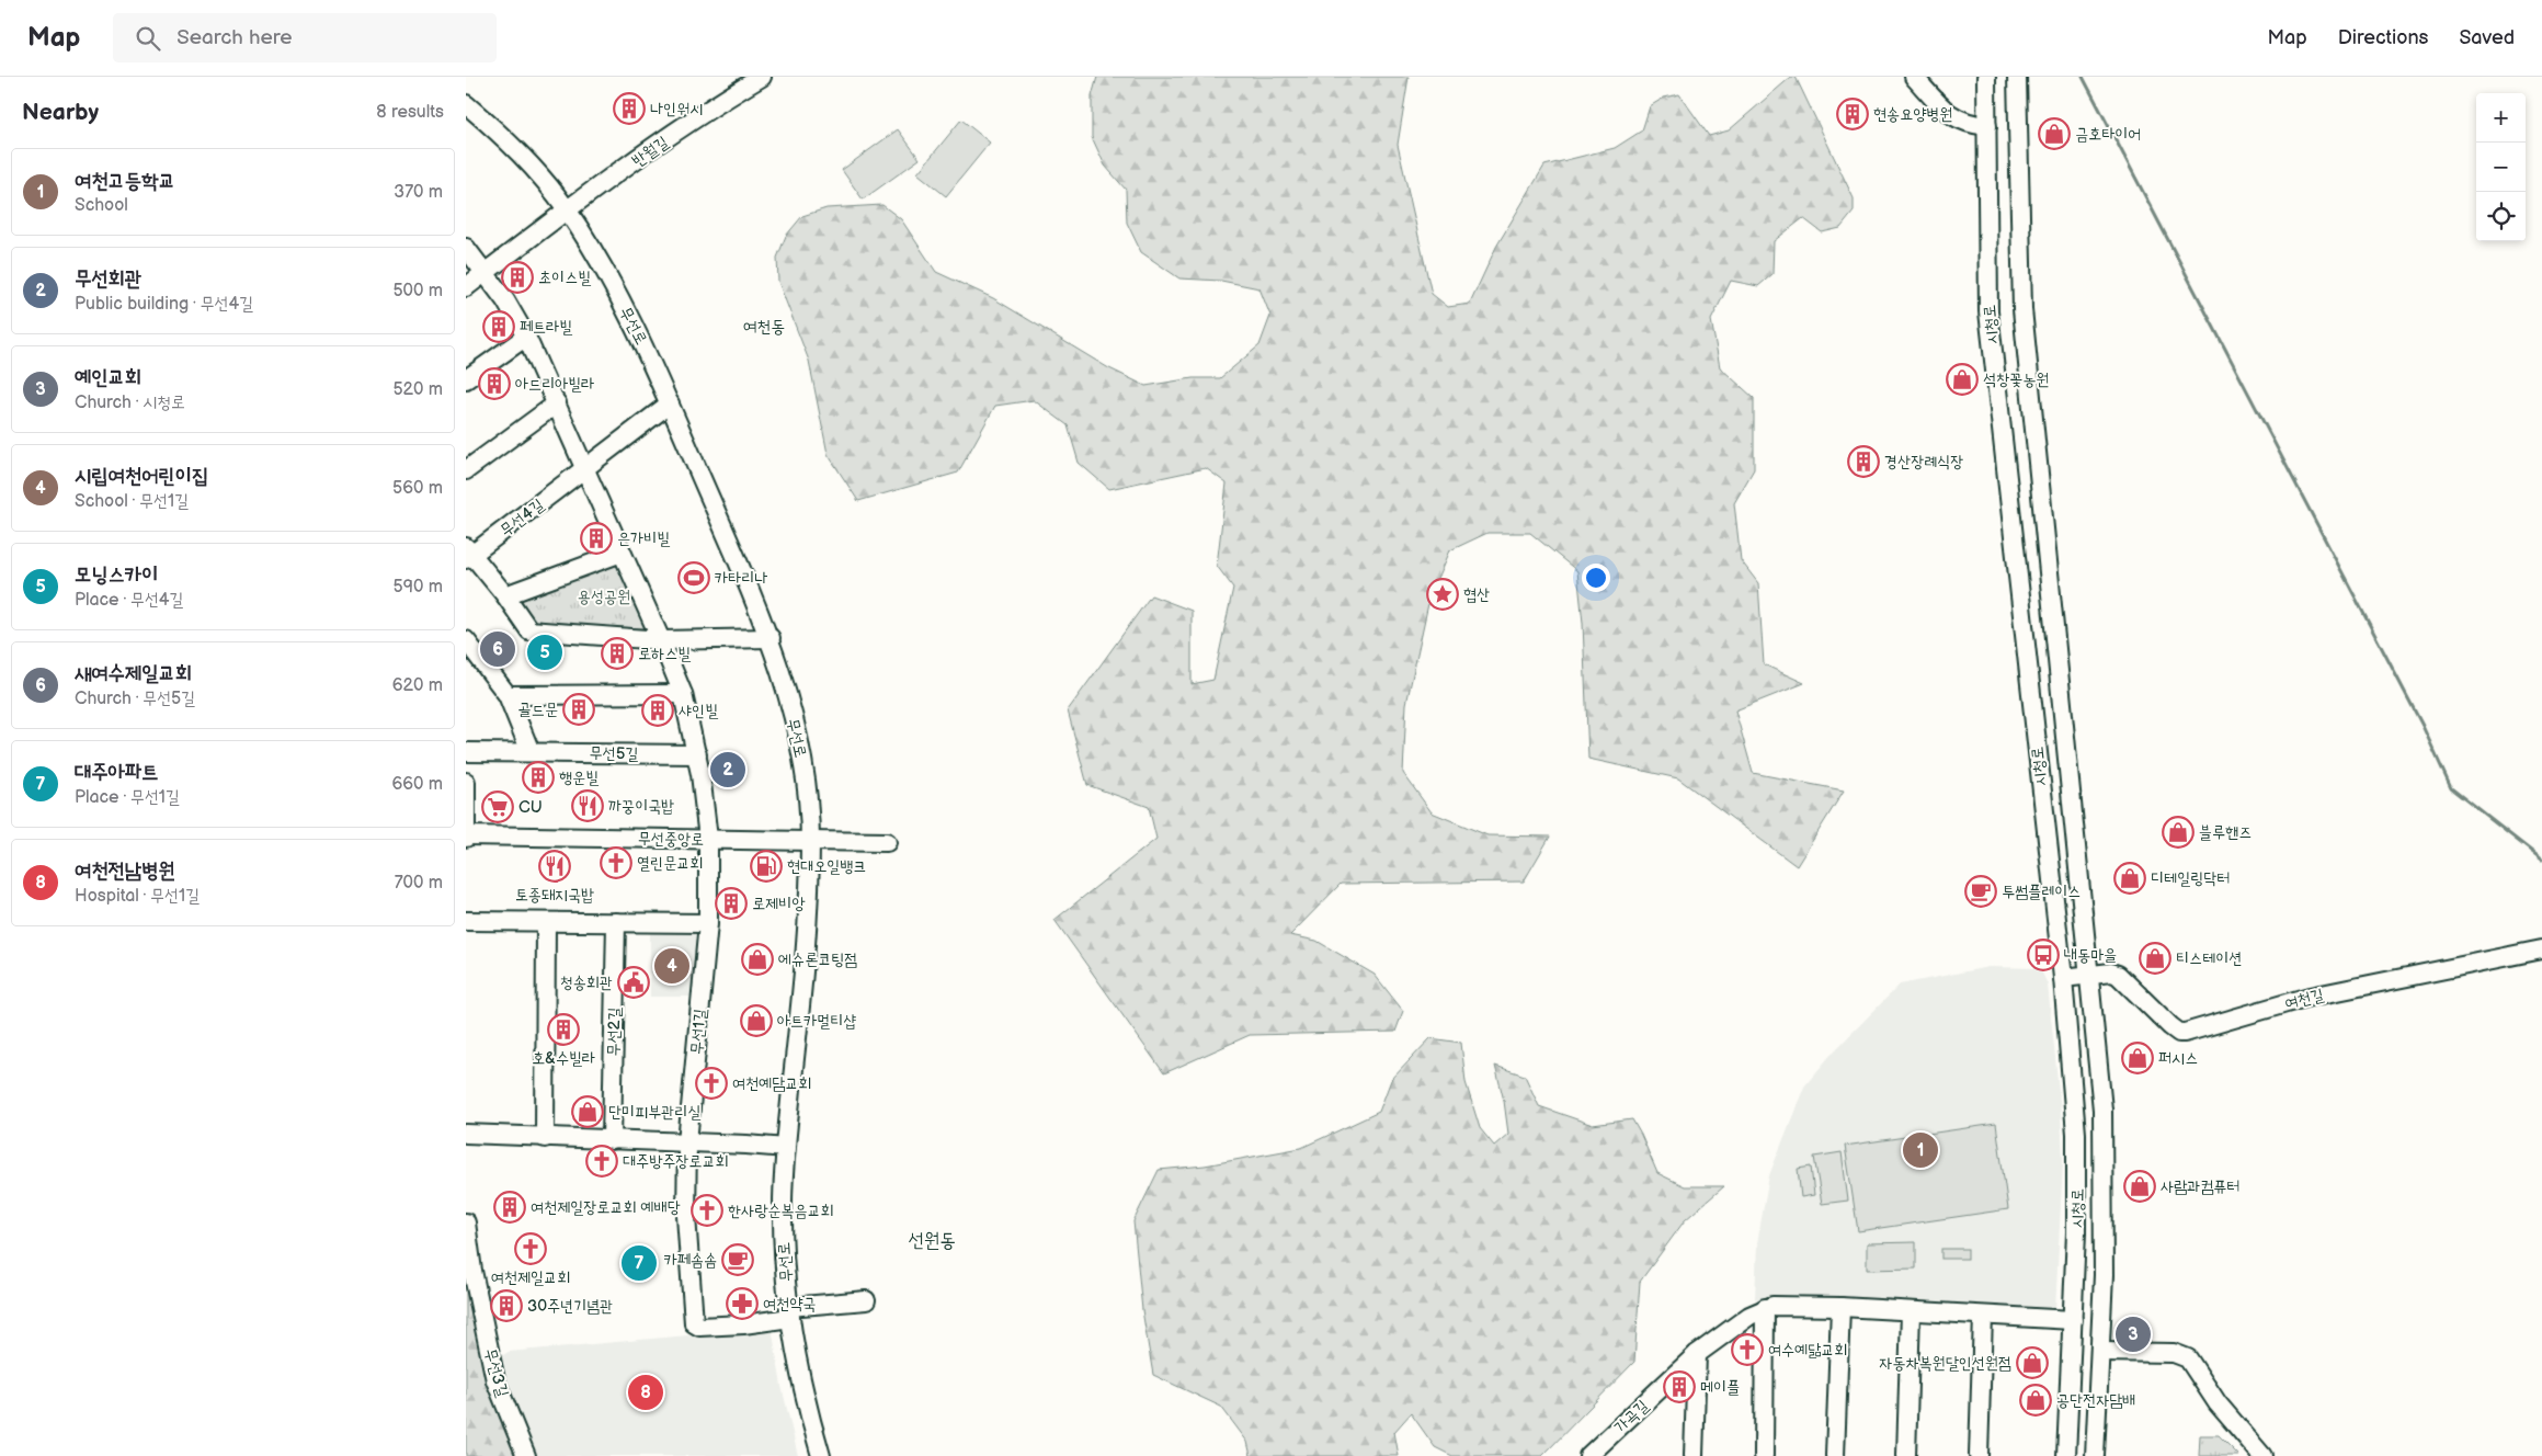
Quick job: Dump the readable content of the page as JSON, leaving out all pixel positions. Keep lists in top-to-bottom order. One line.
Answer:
{"streets":{"street":["반월길","시청로","무선로","무선4길","무선5길","무선중앙로","여천길","무선2길","무선1길","무선3길","가곡길"]},"crossings":[["반월길","무선로"],["시청로","여천길"],["시청로","가곡길"],["무선로","무선4길"],["무선로","무선중앙로"],["무선로","무선1길"],["무선중앙로","무선1길"]],"districts":["여천동","선원동"],"parks":["용성공원"],"places":{"building":["나인워시","현송요양병원","초이스빌","페트라빌","아드리아빌라","경산장례식장","은가비빌","로하스빌","골드문","샤인빌","행운빌","로제비앙","호&수빌라","여천제일장로교회 예배당","30주년기념관","메이플"],"shop":["금호타이어","석창꽃농원","블루핸즈","디테일링닥터","티스테이션","에슈론코팅점","아트카멀티샵","퍼시스","단미피부관리실","사람과컴퓨터","자동차복원달인선원점","공단전자담배"],"sports":["카타리나"],"place":["협산"],"restaurant":["까꿍이국밥","토종돼지국밥"],"supermarket":["CU"],"church":["열린문교회","여천예담교회","대주방주장로교회","한사랑순복음교회","여천제일교회","여수예닮교회"],"fuel station":["현대오일뱅크"],"cafe":["투썸플레이스","카페솜솜"],"bus stop":["내동마을"],"public building":["청송회관"],"pharmacy":["여천약국"]},"page":{"header":"Map","search":"Search here","nav":["Map","Directions","Saved"],"heading":["Nearby","8 results"],"map_buttons":["+","−"],"list":[{"mark":"1","name":"여천고등학교","note":"School","value":"370 m"},{"mark":"2","name":"무선회관","note":"Public building · 무선4길","value":"500 m"},{"mark":"3","name":"예인교회","note":"Church · 시청로","value":"520 m"},{"mark":"4","name":"시립여천어린이집","note":"School · 무선1길","value":"560 m"},{"mark":"5","name":"모닝스카이","note":"Place · 무선4길","value":"590 m"},{"mark":"6","name":"새여수제일교회","note":"Church · 무선5길","value":"620 m"},{"mark":"7","name":"대주아파트","note":"Place · 무선1길","value":"660 m"},{"mark":"8","name":"여천전남병원","note":"Hospital · 무선1길","value":"700 m"}],"pins":["6","5","2","4","1","7","3","8"]}}
